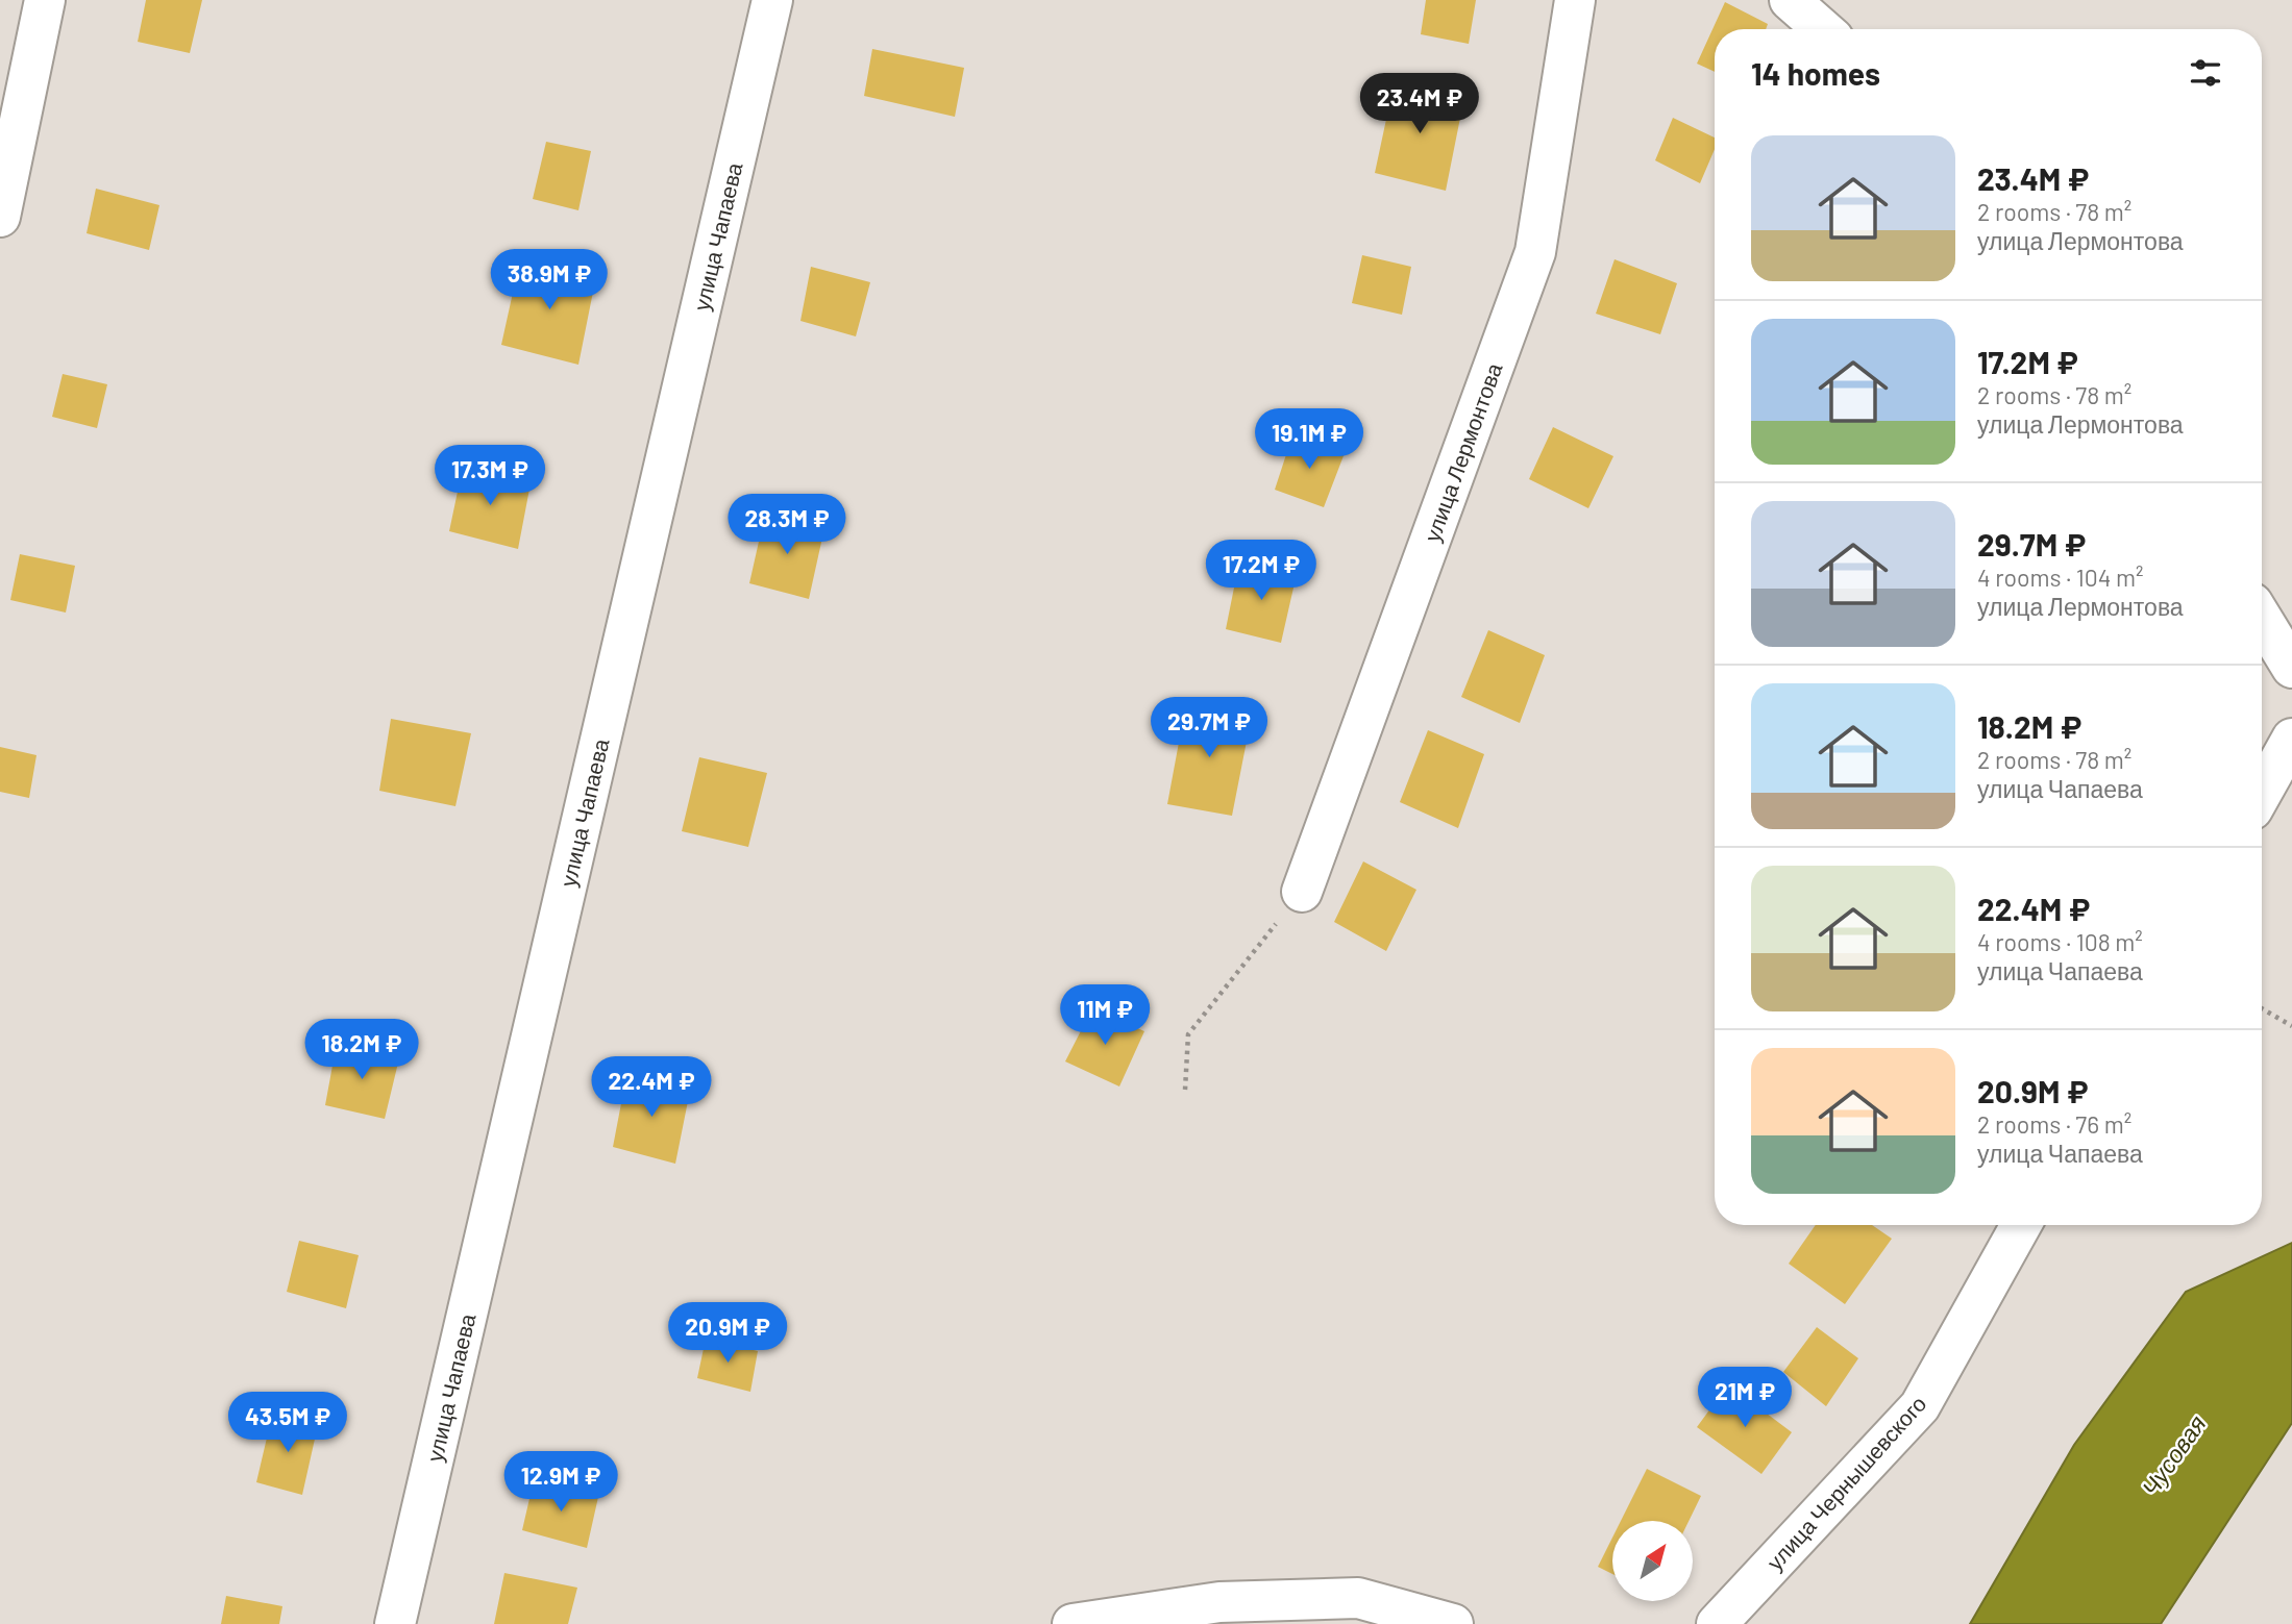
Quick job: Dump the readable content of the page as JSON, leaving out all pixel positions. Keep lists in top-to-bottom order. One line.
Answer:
{"streets":{"street":["улица Чапаева","улица Лермонтова","улица Чернышевского"]},"water":["Чусовая"],"north":"top right","page":{"heading":"14 homes","price":["23.4M ₽","38.9M ₽","19.1M ₽","17.3M ₽","28.3M ₽","17.2M ₽","29.7M ₽","11M ₽","18.2M ₽","22.4M ₽","20.9M ₽","21M ₽","43.5M ₽","12.9M ₽"],"list":[{"name":"23.4M ₽","note":"2 rooms · 78 m² · улица Лермонтова"},{"name":"17.2M ₽","note":"2 rooms · 78 m² · улица Лермонтова"},{"name":"29.7M ₽","note":"4 rooms · 104 m² · улица Лермонтова"},{"name":"18.2M ₽","note":"2 rooms · 78 m² · улица Чапаева"},{"name":"22.4M ₽","note":"4 rooms · 108 m² · улица Чапаева"},{"name":"20.9M ₽","note":"2 rooms · 76 m² · улица Чапаева"}]}}
